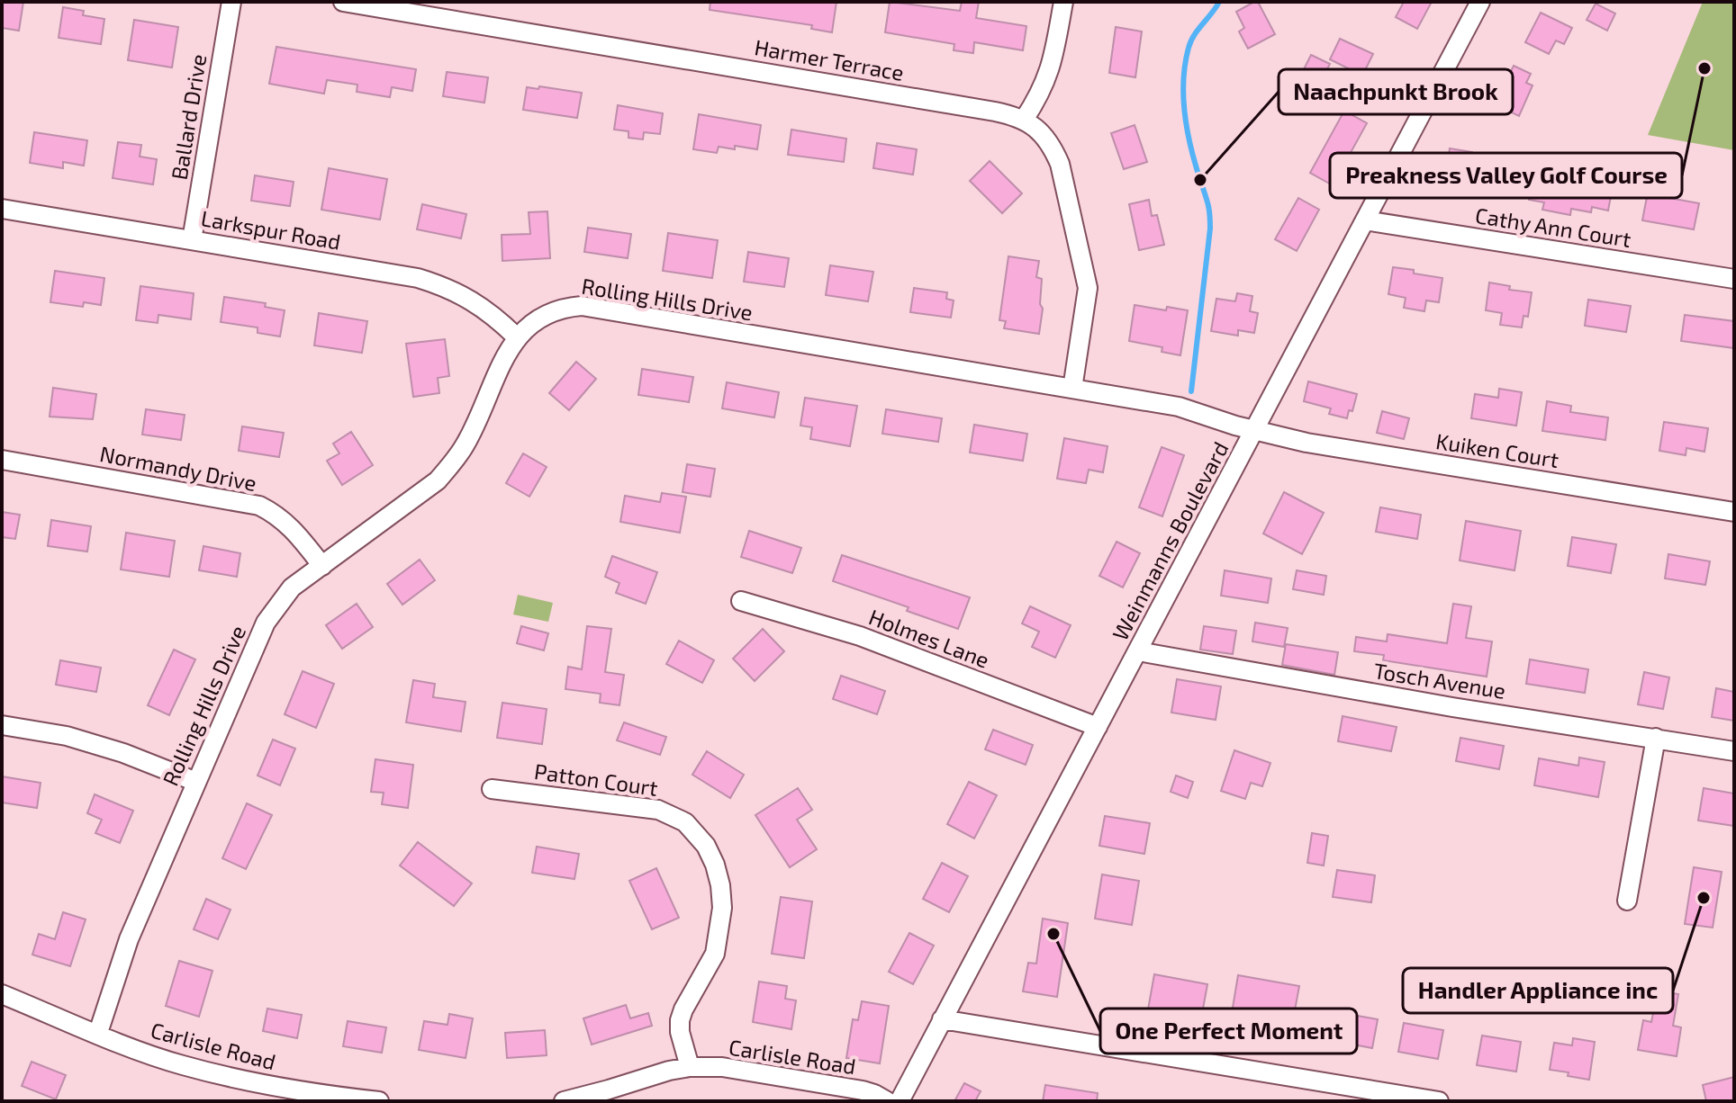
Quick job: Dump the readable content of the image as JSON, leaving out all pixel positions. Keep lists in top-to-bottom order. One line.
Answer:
{"streets":{"street":["Harmer Terrace","Ballard Drive","Cathy Ann Court","Larkspur Road","Rolling Hills Drive","Kuiken Court","Normandy Drive","Weinmanns Boulevard","Holmes Lane","Tosch Avenue","Patton Court","Carlisle Road"]},"crossings":[["Harmer Terrace","Rolling Hills Drive"],["Ballard Drive","Larkspur Road"],["Cathy Ann Court","Weinmanns Boulevard"],["Larkspur Road","Rolling Hills Drive"],["Rolling Hills Drive","Kuiken Court"],["Rolling Hills Drive","Normandy Drive"],["Rolling Hills Drive","Weinmanns Boulevard"],["Rolling Hills Drive","Carlisle Road"],["Kuiken Court","Weinmanns Boulevard"],["Weinmanns Boulevard","Holmes Lane"],["Weinmanns Boulevard","Tosch Avenue"],["Patton Court","Carlisle Road"]],"places":["Preakness Valley Golf Course","Naachpunkt Brook","Handler Appliance inc","One Perfect Moment"]}
